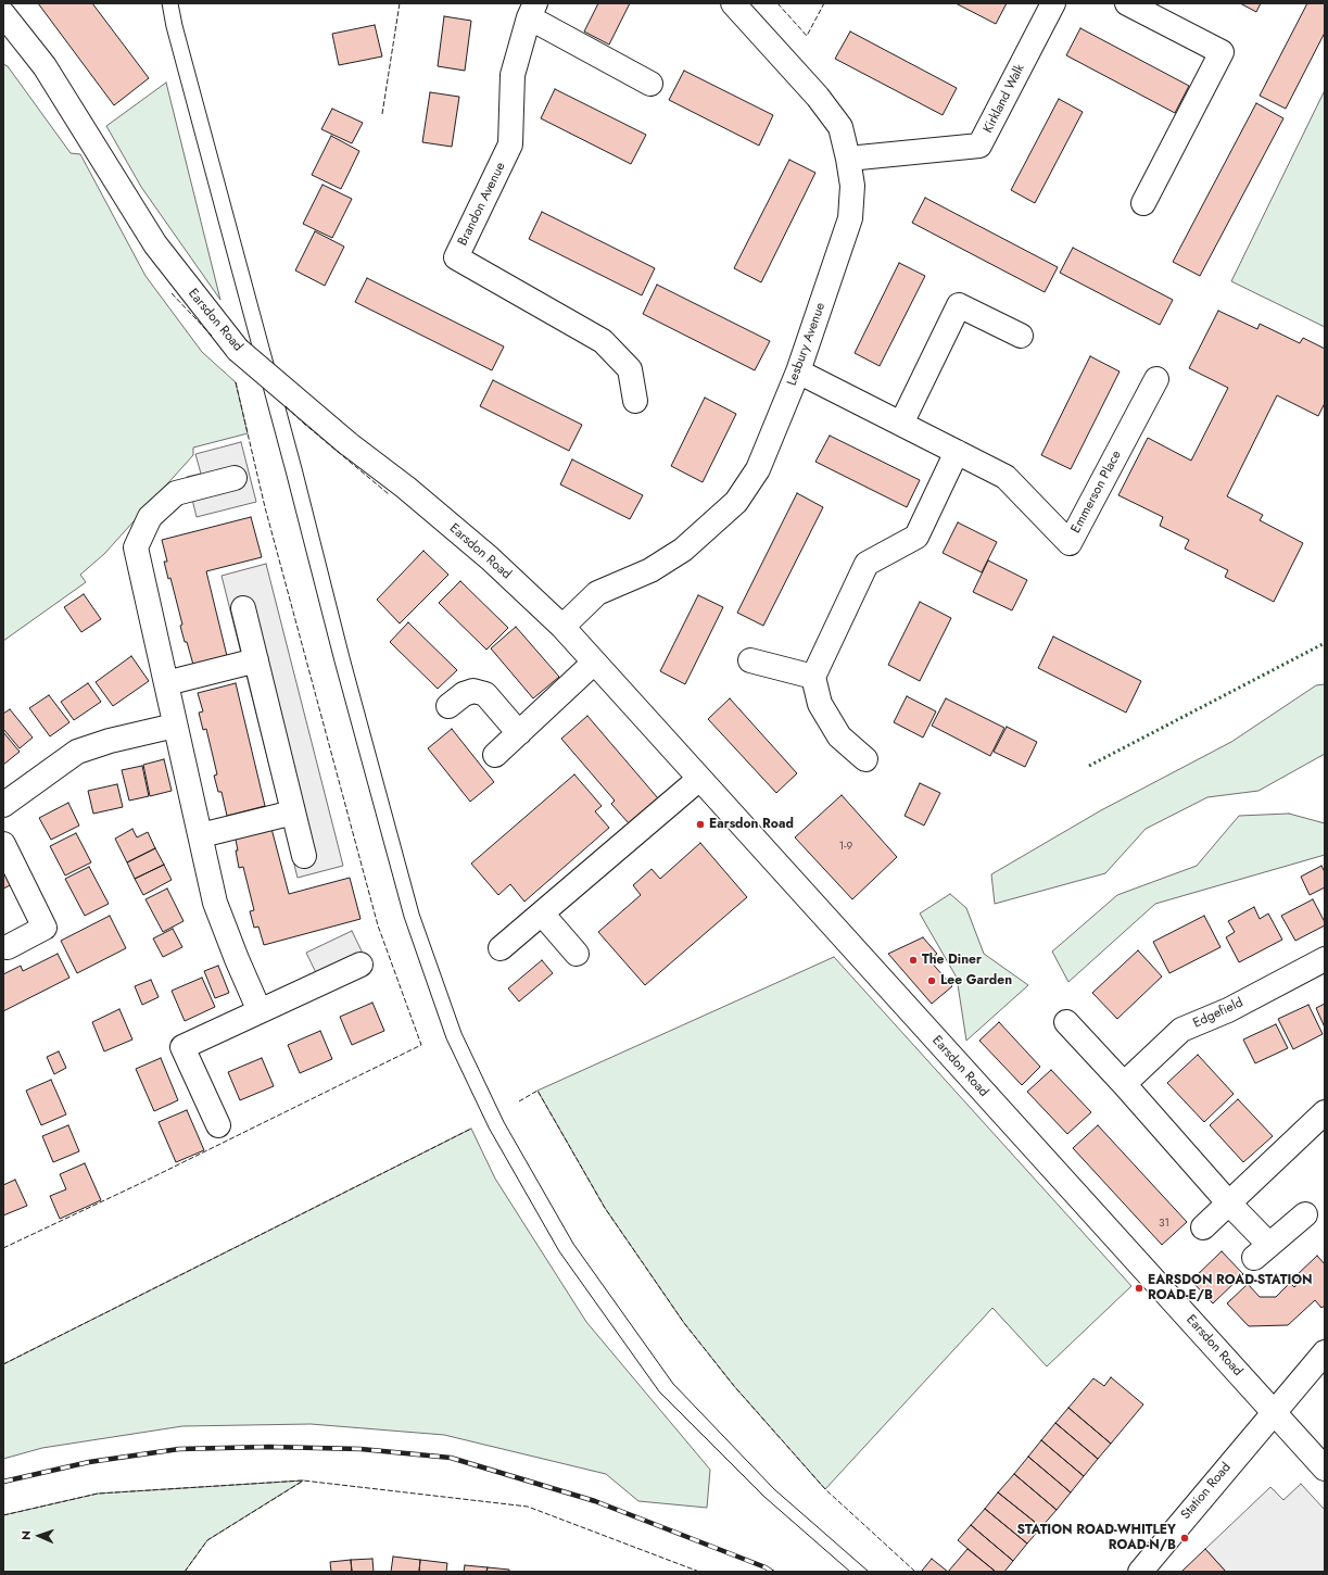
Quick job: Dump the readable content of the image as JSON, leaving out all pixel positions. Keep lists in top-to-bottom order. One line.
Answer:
{"streets":{"street":["Kirkland Walk","Brandon Avenue","Earsdon Road","Lesbury Avenue","Emmerson Place","Edgefield","Station Road"]},"crossings":[["Kirkland Walk","Lesbury Avenue"],["Earsdon Road","Lesbury Avenue"],["Earsdon Road","Station Road"],["Lesbury Avenue","Emmerson Place"]],"places":["Earsdon Road","The Diner","Lee Garden","EARSDON ROAD-STATION ROAD-E/B","STATION ROAD-WHITLEY ROAD-N/B"],"house_numbers":["1-9","31"],"north":"left"}
